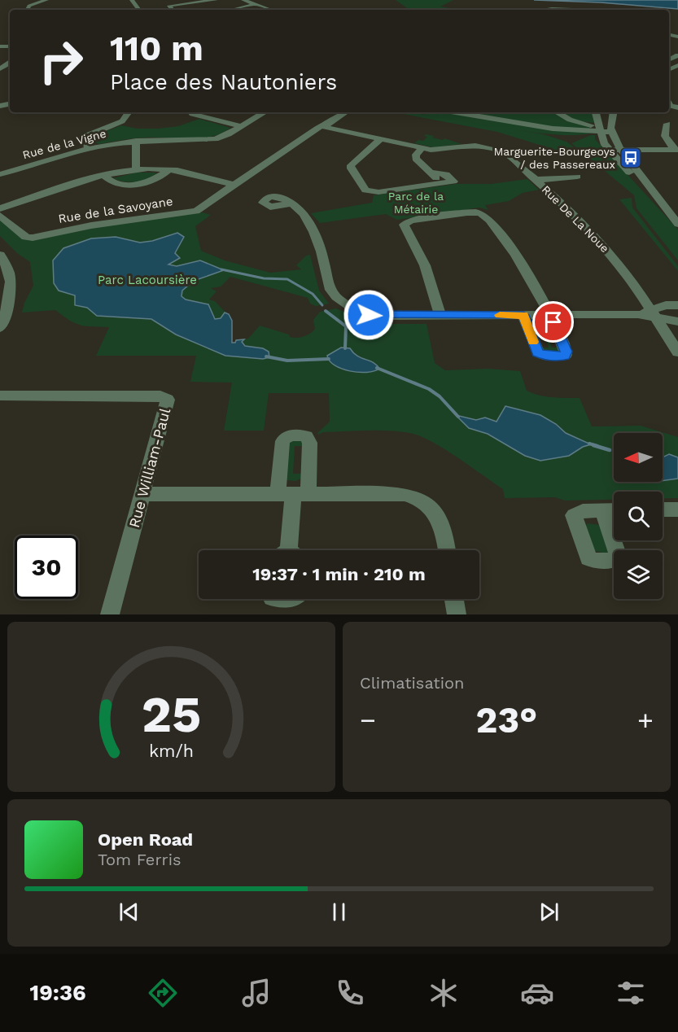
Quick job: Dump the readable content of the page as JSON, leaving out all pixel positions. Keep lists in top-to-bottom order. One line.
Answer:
{"streets":{"street":["Rue de la Vigne","Rue de la Savoyane","Rue De La Noue","Rue William-Paul"]},"crossings":[["Rue de la Savoyane","Rue De La Noue"]],"parks":["Parc de la Métairie","Parc Lacoursière"],"places":{"bus stop":["Marguerite-Bourgeoys / des Passereaux"]},"north":"left","page":{"turn":["110 m","Place des Nautoniers"],"limit":"30","trip":"19:37 · 1 min · 210 m","tile":"Climatisation","heat":["−","23°","+"],"song":["Open Road","Tom Ferris"],"tabs":"19:36","gauge":["25","km/h"]}}
